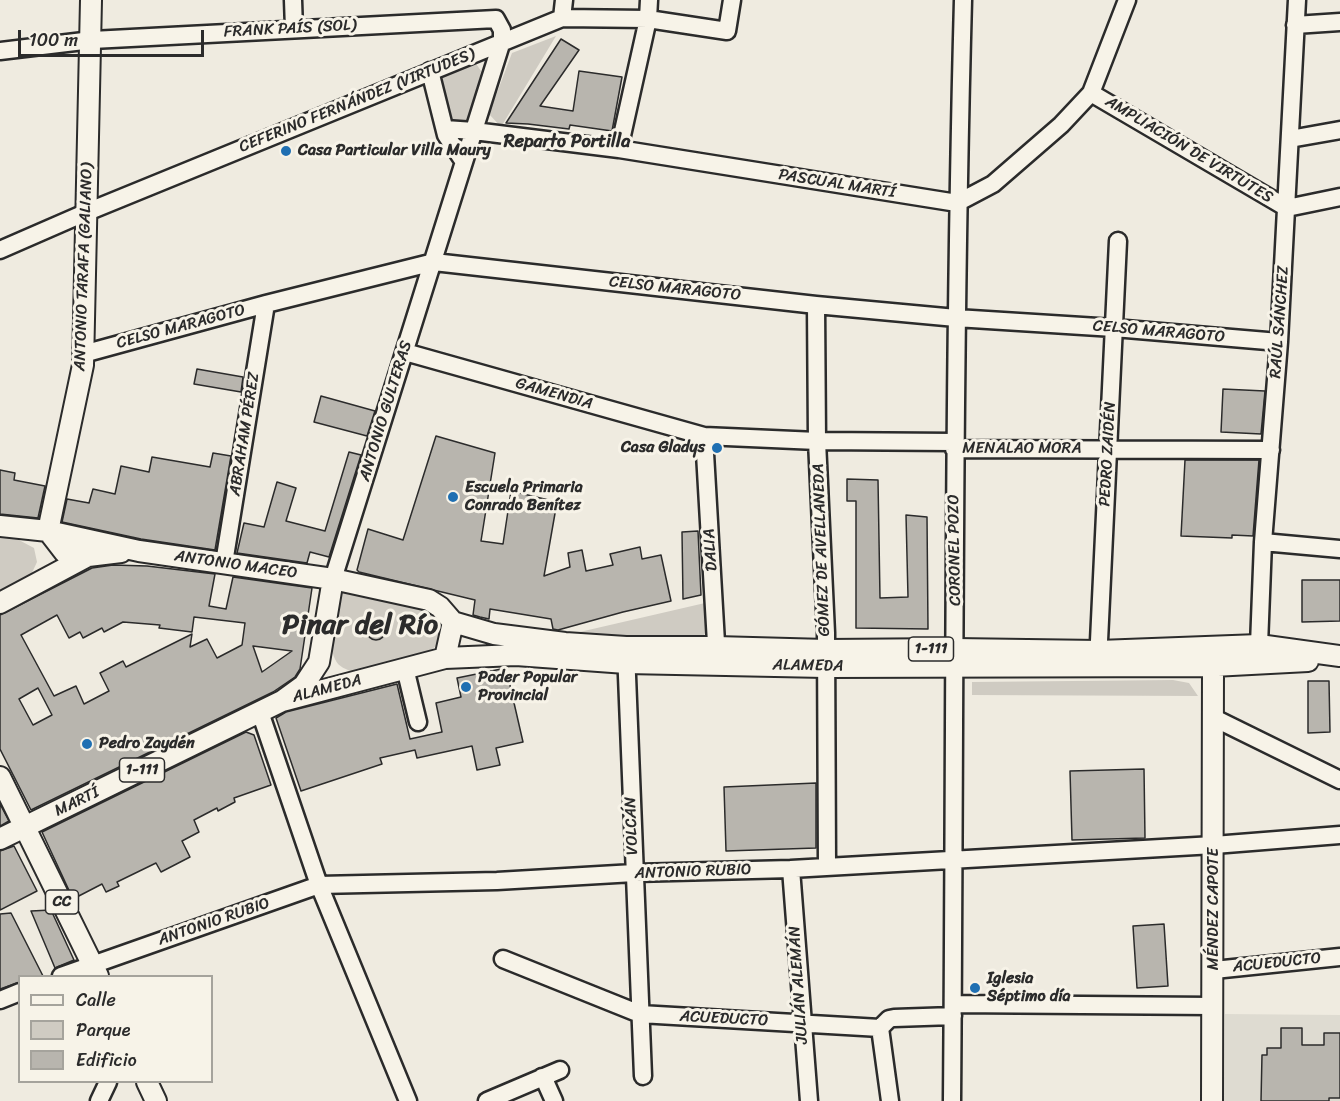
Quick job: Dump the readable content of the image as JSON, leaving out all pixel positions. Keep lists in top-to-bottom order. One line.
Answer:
{"streets":{"main road":["ANTONIO TARAFA (GALIANO)","ANTONIO GULTERAS","ANTONIO MACEO","1-111","ALAMEDA","MARTÍ","CC","MÉNDEZ CAPOTE"],"street":["FRANK PAÍS (SOL)","CEFERINO FERNÁNDEZ (VIRTUDES)","AMPLIACIÓN DE VIRTUTES","PASCUAL MARTÍ","CELSO MARAGOTO","RAÚL SÁNCHEZ","GAMENDIA","ABRAHAM PÉREZ","MENALAO MORA","PEDRO ZAIDÉN","DALIA","GÓMEZ DE AVELLANEDA","CORONEL POZO","VOLCÁN","ANTONIO RUBIO","ACUEDUCTO","JULIÁN ALEMÁN"]},"crossings":[["FRANK PAÍS (SOL)","CEFERINO FERNÁNDEZ (VIRTUDES)"],["FRANK PAÍS (SOL)","ANTONIO TARAFA (GALIANO)"],["FRANK PAÍS (SOL)","ANTONIO GULTERAS"],["CEFERINO FERNÁNDEZ (VIRTUDES)","ANTONIO TARAFA (GALIANO)"],["CEFERINO FERNÁNDEZ (VIRTUDES)","ANTONIO GULTERAS"],["AMPLIACIÓN DE VIRTUTES","RAÚL SÁNCHEZ"],["PASCUAL MARTÍ","ANTONIO GULTERAS"],["PASCUAL MARTÍ","CORONEL POZO"],["ANTONIO TARAFA (GALIANO)","CELSO MARAGOTO"],["ANTONIO TARAFA (GALIANO)","ANTONIO MACEO"],["CELSO MARAGOTO","RAÚL SÁNCHEZ"],["CELSO MARAGOTO","ANTONIO GULTERAS"],["CELSO MARAGOTO","ABRAHAM PÉREZ"],["CELSO MARAGOTO","PEDRO ZAIDÉN"],["CELSO MARAGOTO","GÓMEZ DE AVELLANEDA"],["CELSO MARAGOTO","CORONEL POZO"],["RAÚL SÁNCHEZ","MENALAO MORA"],["RAÚL SÁNCHEZ","ALAMEDA"],["GAMENDIA","ANTONIO GULTERAS"],["GAMENDIA","MENALAO MORA"],["GAMENDIA","DALIA"],["ANTONIO GULTERAS","ANTONIO MACEO"],["ANTONIO GULTERAS","ALAMEDA"],["ANTONIO GULTERAS","MARTÍ"],["ABRAHAM PÉREZ","ANTONIO MACEO"],["MENALAO MORA","PEDRO ZAIDÉN"],["MENALAO MORA","DALIA"],["MENALAO MORA","GÓMEZ DE AVELLANEDA"],["MENALAO MORA","CORONEL POZO"],["PEDRO ZAIDÉN","ALAMEDA"],["DALIA","ALAMEDA"],["GÓMEZ DE AVELLANEDA","ALAMEDA"],["GÓMEZ DE AVELLANEDA","ANTONIO RUBIO"],["CORONEL POZO","ALAMEDA"],["CORONEL POZO","ANTONIO RUBIO"],["CORONEL POZO","ACUEDUCTO"],["ANTONIO MACEO","ALAMEDA"],["ALAMEDA","MARTÍ"],["ALAMEDA","VOLCÁN"],["ALAMEDA","MÉNDEZ CAPOTE"],["MARTÍ","CC"],["VOLCÁN","ANTONIO RUBIO"],["VOLCÁN","ACUEDUCTO"],["ANTONIO RUBIO","CC"],["ANTONIO RUBIO","MÉNDEZ CAPOTE"],["ANTONIO RUBIO","JULIÁN ALEMÁN"],["MÉNDEZ CAPOTE","ACUEDUCTO"],["ACUEDUCTO","JULIÁN ALEMÁN"]],"districts":["Reparto Portilla","Pinar del Río"],"places":["Casa Particular Villa Maury","Casa Gladys","Escuela Primaria Conrado Benítez","Poder Popular Provincial","Pedro Zaydén","Iglesia Séptimo día"],"legend":["Calle","Parque","Edificio"],"scale_bar":"100 m"}
